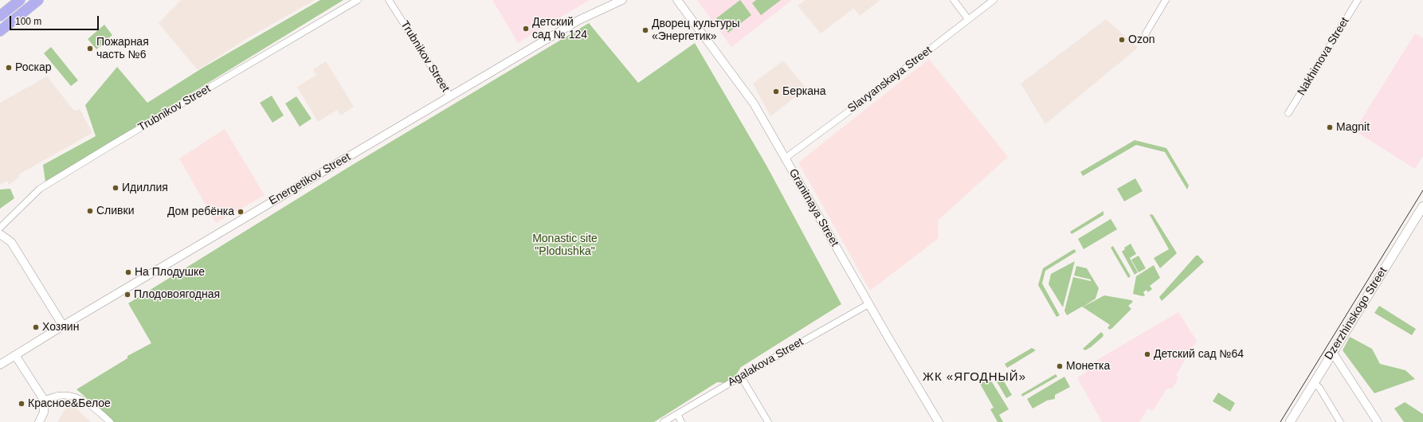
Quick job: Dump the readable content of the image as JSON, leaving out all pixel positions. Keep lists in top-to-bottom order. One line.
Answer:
{"streets":{"main road":["Dzerzhinskogo Street"],"street":["Trubnikov Street","Nakhimova Street","Slavyanskaya Street","Energetikov Street","Granitnaya Street","Agalakova Street"]},"crossings":[["Trubnikov Street","Energetikov Street"],["Slavyanskaya Street","Granitnaya Street"],["Granitnaya Street","Agalakova Street"]],"districts":["ЖК «ЯГОДНЫЙ»"],"parks":["Monastic site \"Plodushka\""],"places":["Детский сад № 124","Дворец культуры «Энергетик»","Ozon","Пожарная часть №6","Роскар","Беркана","Magnit","Идиллия","Сливки","Дом ребёнка","На Плодушке","Плодовоягодная","Хозяин","Детский сад №64","Монетка","Красное&Белое"],"scale_bar":"100 m"}
